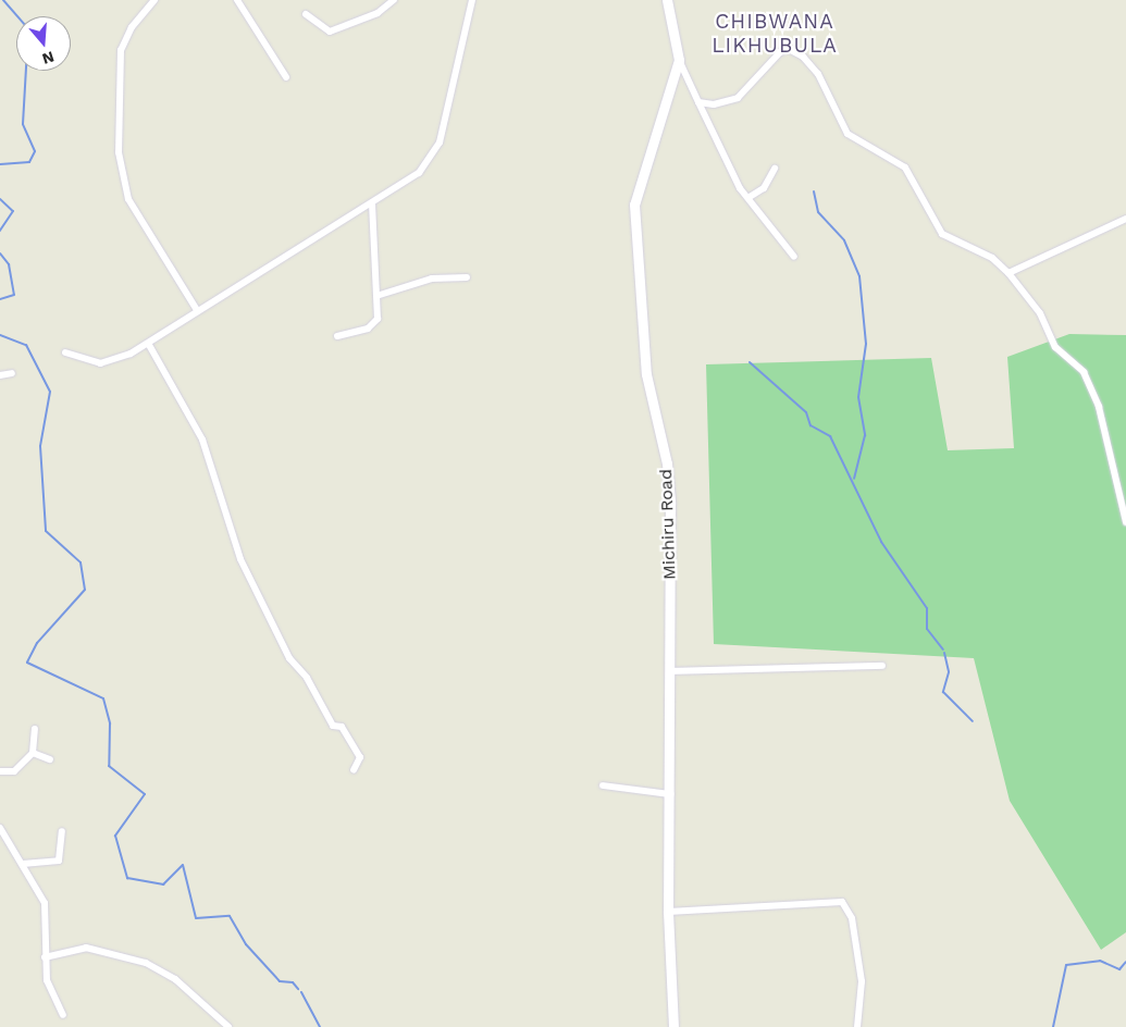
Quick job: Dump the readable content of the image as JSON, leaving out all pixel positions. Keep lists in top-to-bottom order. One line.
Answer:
{"streets":{"street":["Michiru Road"]},"districts":["CHIBWANA LIKHUBULA"],"north":"bottom"}
